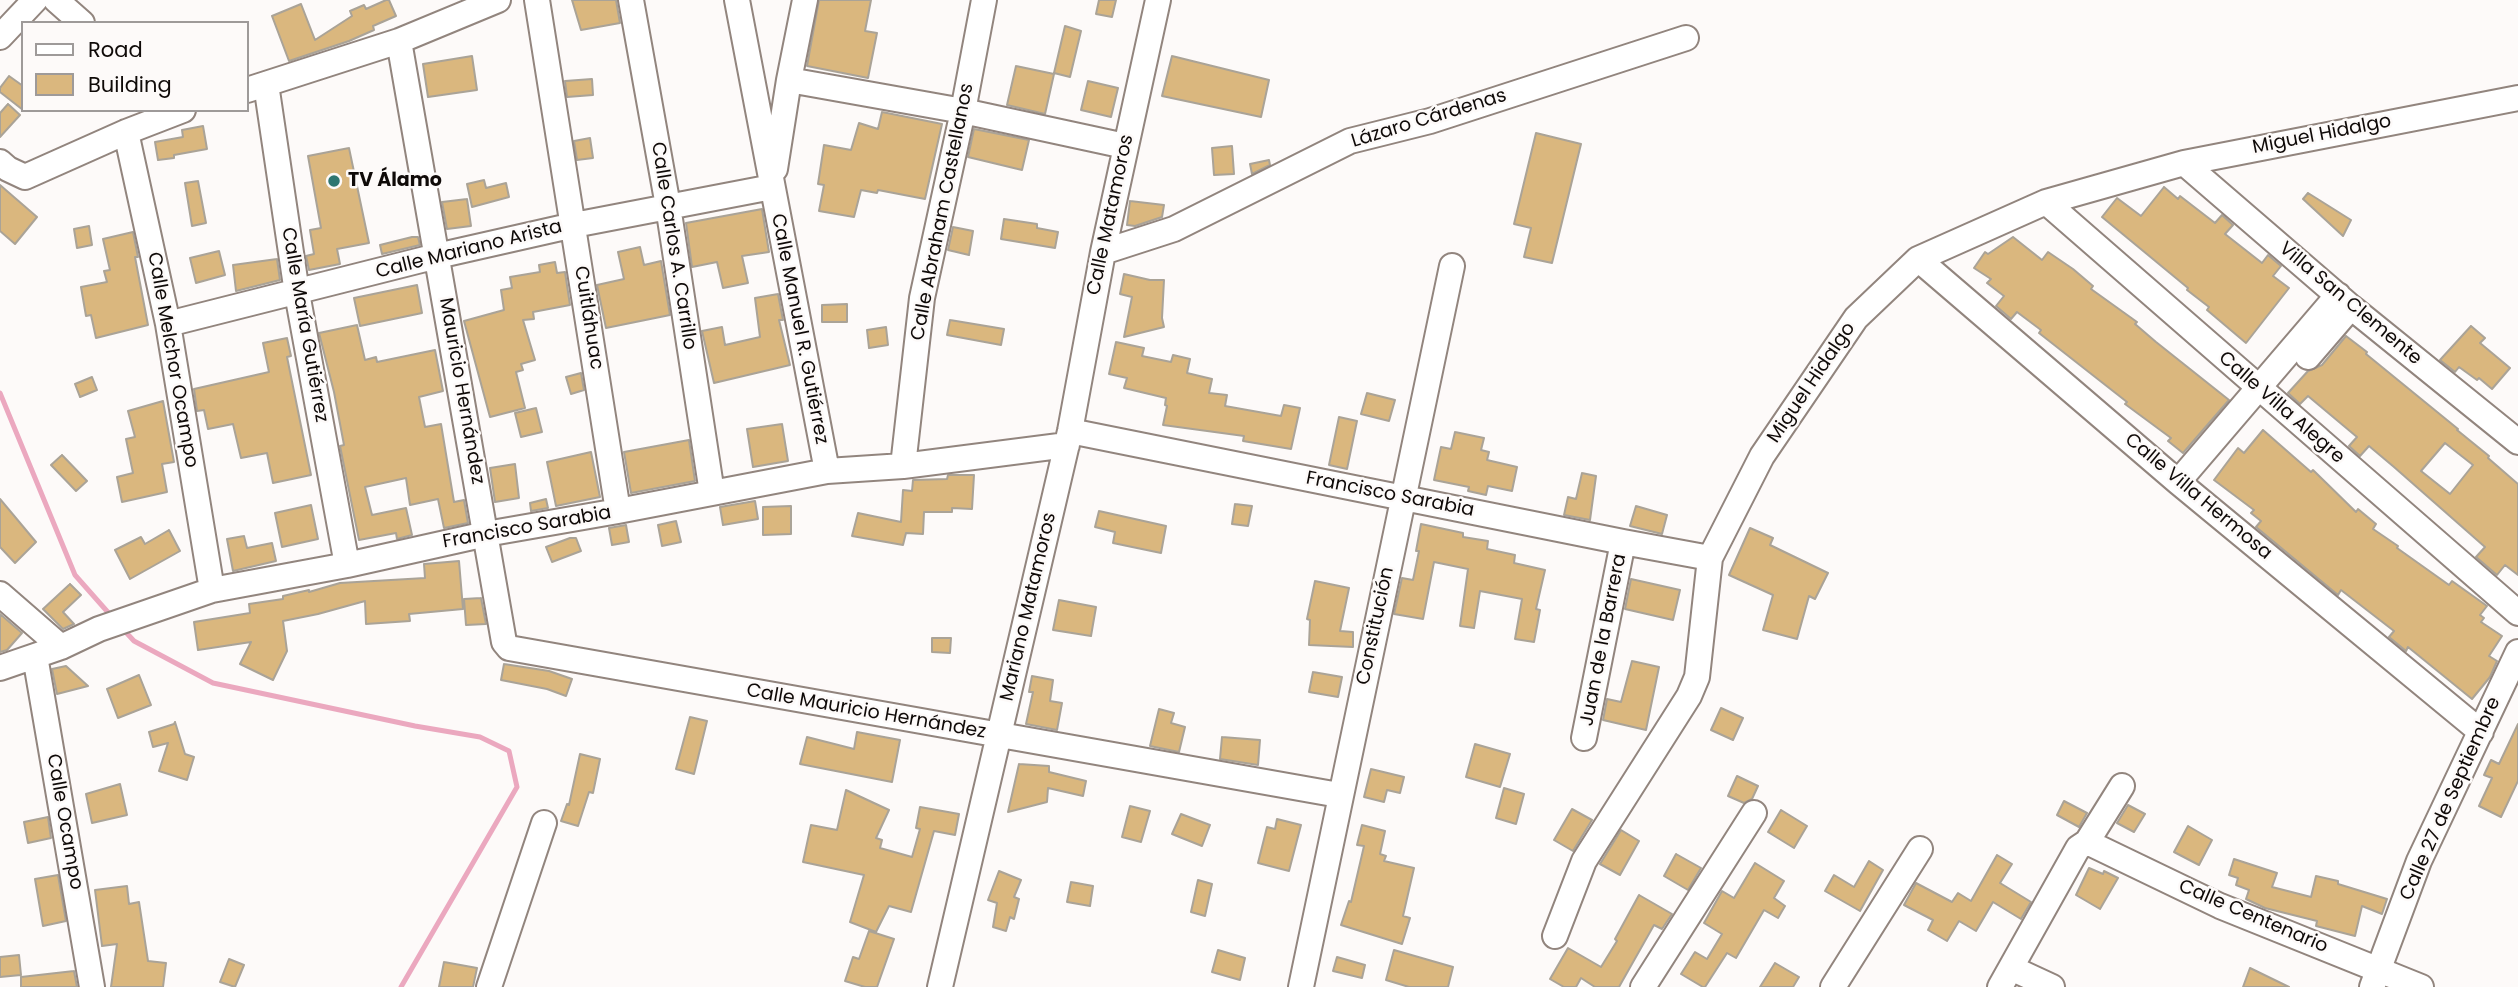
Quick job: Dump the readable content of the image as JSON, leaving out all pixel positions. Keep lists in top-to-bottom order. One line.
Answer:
{"streets":{"street":["Lázaro Cárdenas","Miguel Hidalgo","Calle Abraham Castellanos","Calle Matamoros","Calle Carlos A. Carrillo","Calle Mariano Arista","Villa San Clemente","Cuitláhuac","Calle María Gutiérrez","Calle Manuel R. Gutiérrez","Calle Melchor Ocampo","Mauricio Hernández","Calle Villa Alegre","Francisco Sarabia","Calle Villa Hermosa","Mariano Matamoros","Constitución","Juan de la Barrera","Calle Mauricio Hernández","Calle 27 de Septiembre","Calle Ocampo","Calle Centenario"]},"crossings":[["Lázaro Cárdenas","Calle Matamoros"],["Miguel Hidalgo","Villa San Clemente"],["Miguel Hidalgo","Calle Villa Alegre"],["Miguel Hidalgo","Francisco Sarabia"],["Miguel Hidalgo","Calle Villa Hermosa"],["Calle Abraham Castellanos","Francisco Sarabia"],["Calle Matamoros","Francisco Sarabia"],["Calle Matamoros","Mariano Matamoros"],["Calle Carlos A. Carrillo","Calle Mariano Arista"],["Calle Carlos A. Carrillo","Francisco Sarabia"],["Calle Mariano Arista","Cuitláhuac"],["Calle Mariano Arista","Calle María Gutiérrez"],["Calle Mariano Arista","Calle Manuel R. Gutiérrez"],["Calle Mariano Arista","Calle Melchor Ocampo"],["Calle Mariano Arista","Mauricio Hernández"],["Cuitláhuac","Francisco Sarabia"],["Calle María Gutiérrez","Francisco Sarabia"],["Calle Manuel R. Gutiérrez","Francisco Sarabia"],["Calle Melchor Ocampo","Francisco Sarabia"],["Mauricio Hernández","Francisco Sarabia"],["Mauricio Hernández","Calle Mauricio Hernández"],["Francisco Sarabia","Mariano Matamoros"],["Francisco Sarabia","Constitución"],["Francisco Sarabia","Juan de la Barrera"],["Francisco Sarabia","Calle Mauricio Hernández"],["Francisco Sarabia","Calle Ocampo"],["Calle Villa Hermosa","Calle 27 de Septiembre"],["Mariano Matamoros","Calle Mauricio Hernández"],["Constitución","Calle Mauricio Hernández"],["Calle 27 de Septiembre","Calle Centenario"]],"places":["TV Álamo"],"legend":["Road","Building"]}
